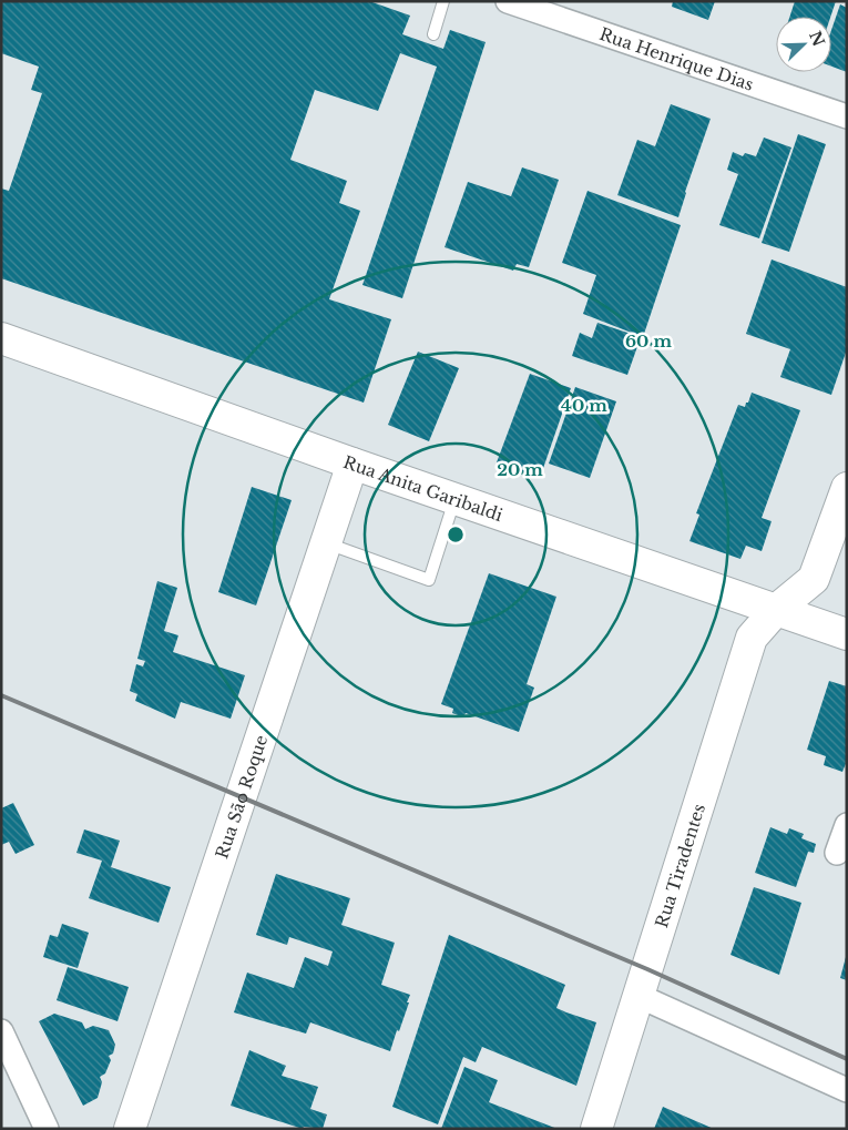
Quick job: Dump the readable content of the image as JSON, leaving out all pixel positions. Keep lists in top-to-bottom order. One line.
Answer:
{"streets":{"street":["Rua Henrique Dias","Rua Anita Garibaldi","Rua São Roque","Rua Tiradentes"]},"crossings":[["Rua Anita Garibaldi","Rua São Roque"],["Rua Anita Garibaldi","Rua Tiradentes"]],"north":"top right","rings":["60 m","40 m","20 m"]}
